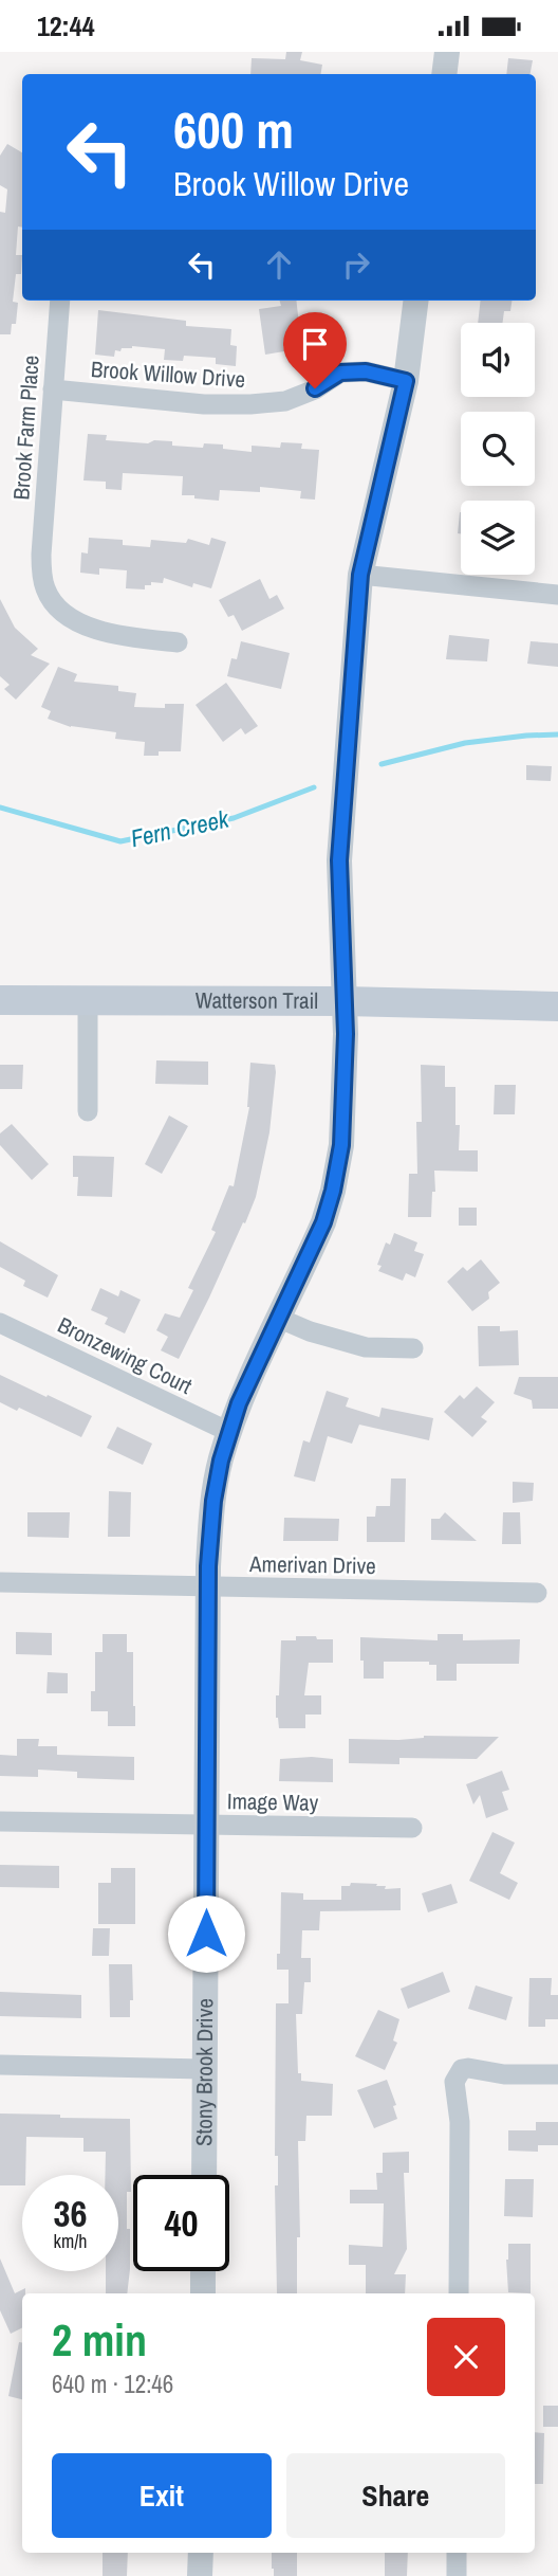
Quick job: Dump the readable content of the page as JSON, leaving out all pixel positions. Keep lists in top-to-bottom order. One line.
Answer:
{"streets":{"main road":["Watterson Trail"],"street":["Brook Willow Drive","Brook Farm Place","Bronzewing Court","Amerivan Drive","Image Way","Stony Brook Drive"]},"crossings":[["Brook Willow Drive","Brook Farm Place"],["Brook Willow Drive","Stony Brook Drive"],["Watterson Trail","Stony Brook Drive"],["Bronzewing Court","Stony Brook Drive"],["Amerivan Drive","Stony Brook Drive"],["Image Way","Stony Brook Drive"]],"water":["Fern Creek"],"page":{"status":"12:44","turn":["600 m","Brook Willow Drive"],"speed":"36 km/h","limit":"40","heading":["2 min","640 m · 12:46"],"buttons":["Exit","Share"]}}
